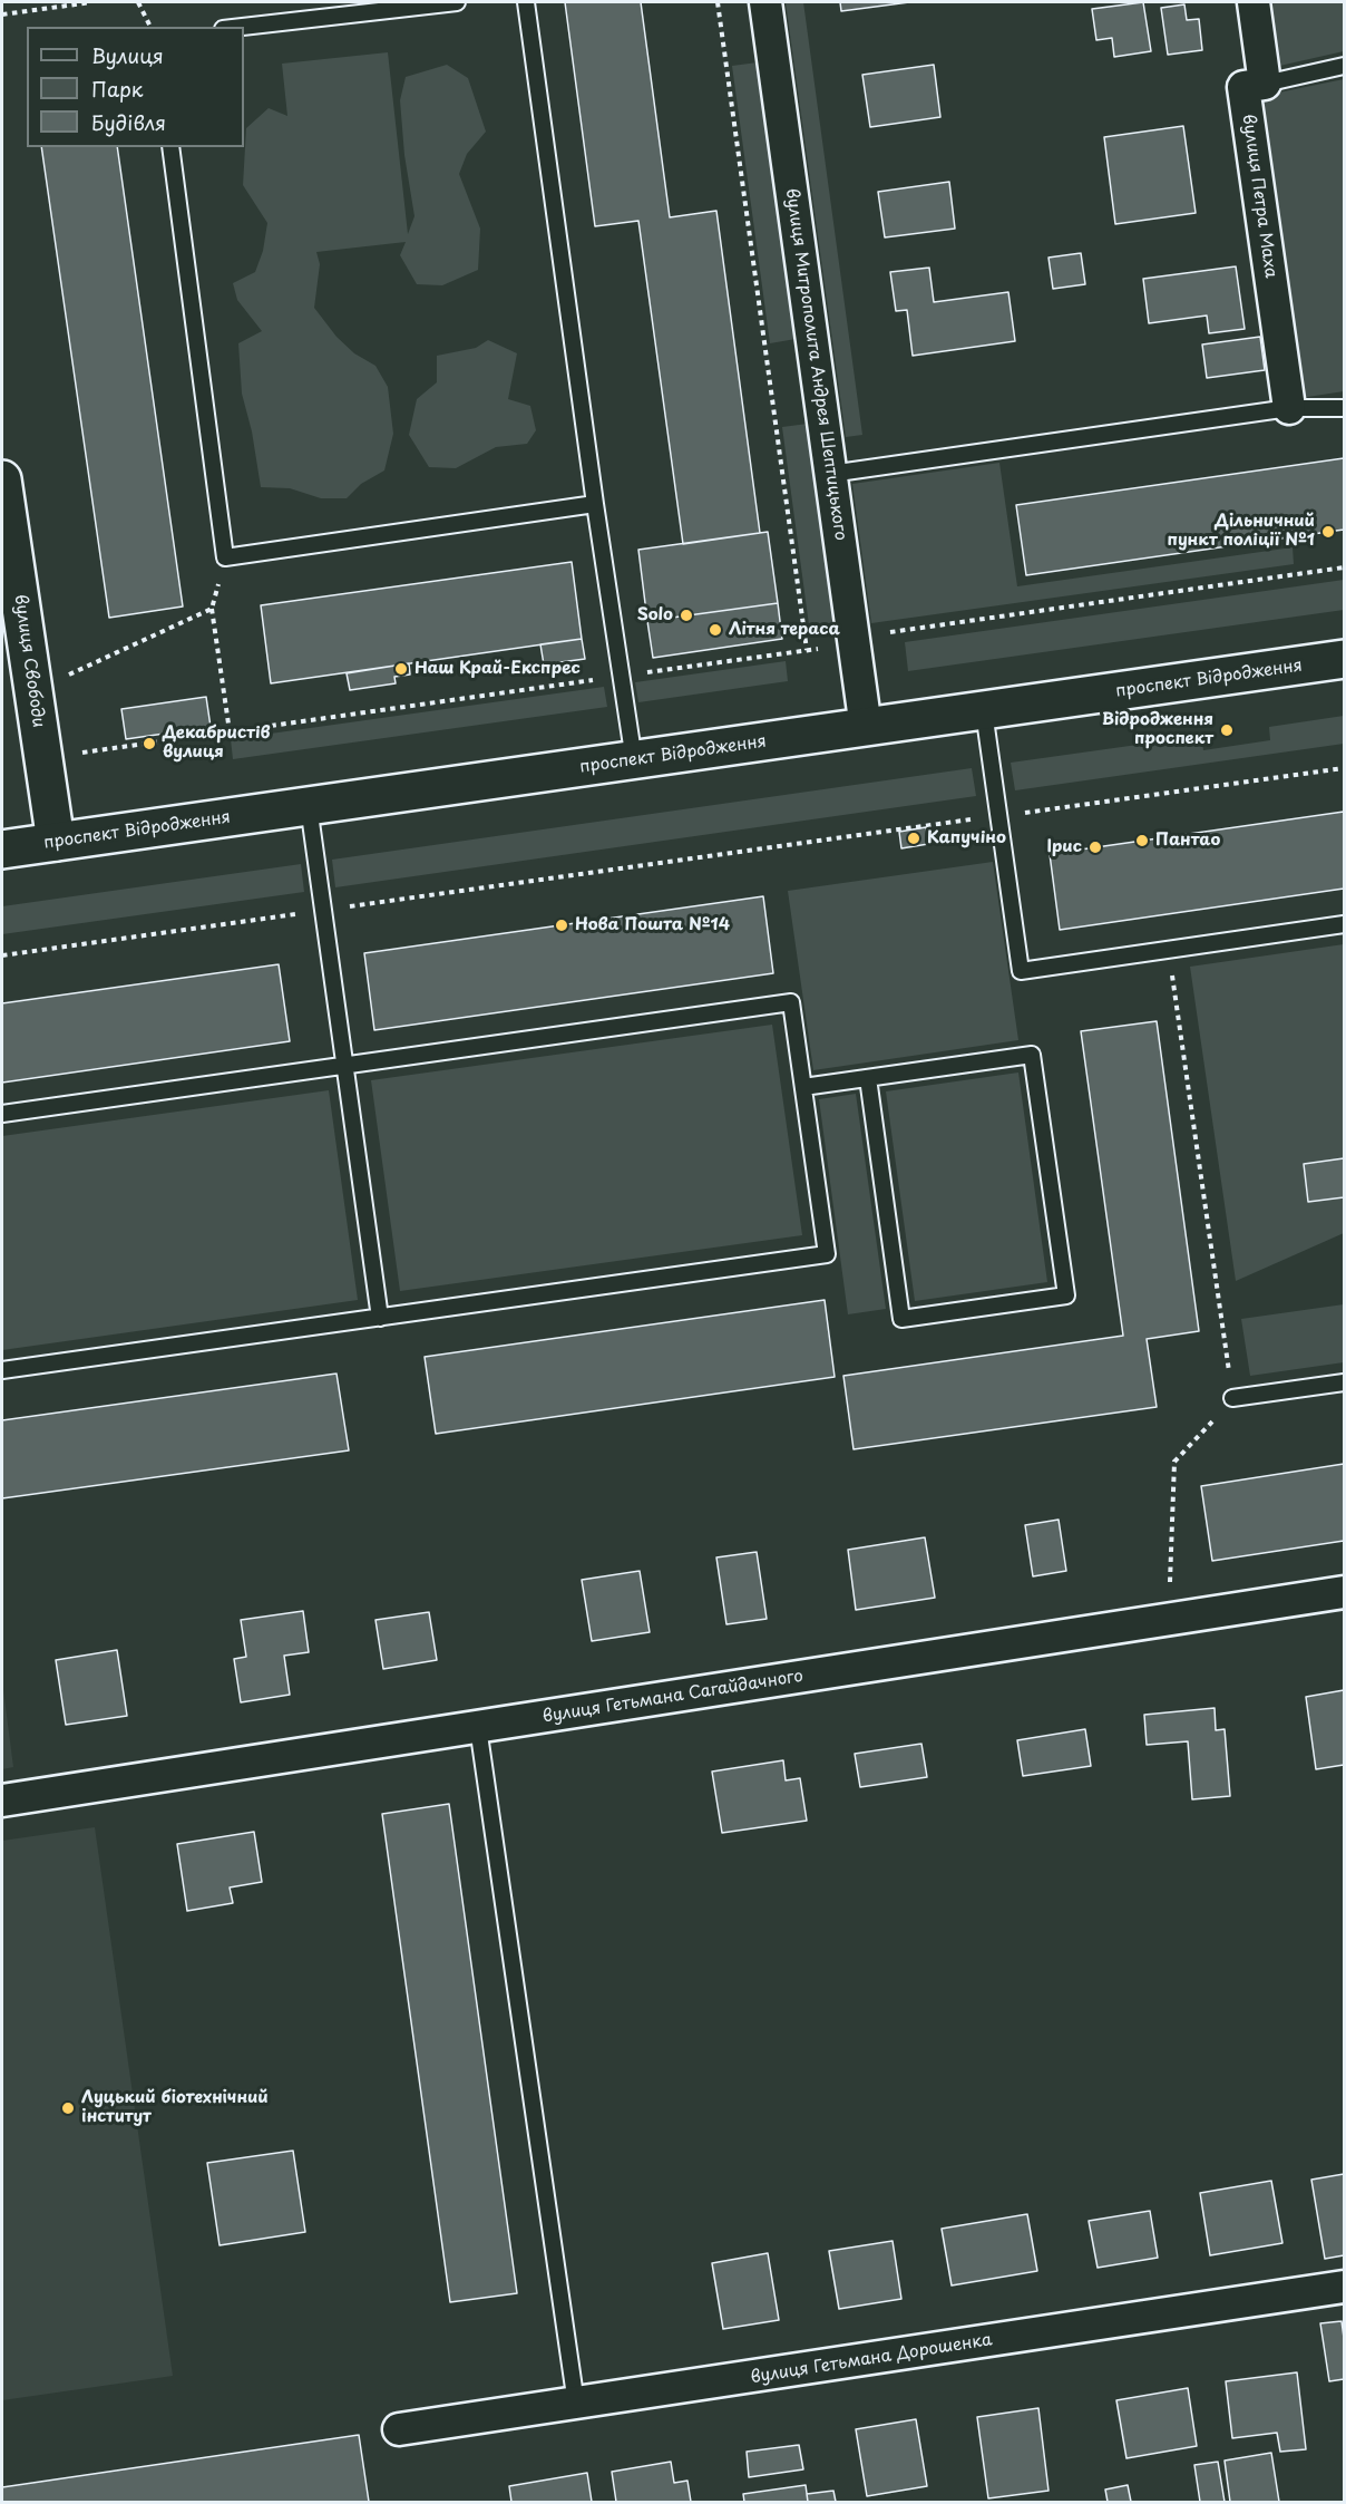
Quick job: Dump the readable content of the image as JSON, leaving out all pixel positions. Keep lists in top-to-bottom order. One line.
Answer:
{"streets":{"main road":["вулиця Свободи","проспект Відродження"],"street":["вулиця Петра Маха","вулиця Митрополита Андрея Шептицького","вулиця Гетьмана Сагайдачного","вулиця Гетьмана Дорошенка"]},"crossings":[["вулиця Митрополита Андрея Шептицького","проспект Відродження"],["вулиця Свободи","проспект Відродження"]],"places":["Дільничний пункт поліції №1","Solo","Літня тераса","Наш Край-Експрес","Відродження проспект","Декабристів вулиця","Капучіно","Пантао","Ірис","Нова Пошта №14","Луцький біотехнічний інститут"],"legend":["Вулиця","Парк","Будівля"]}
